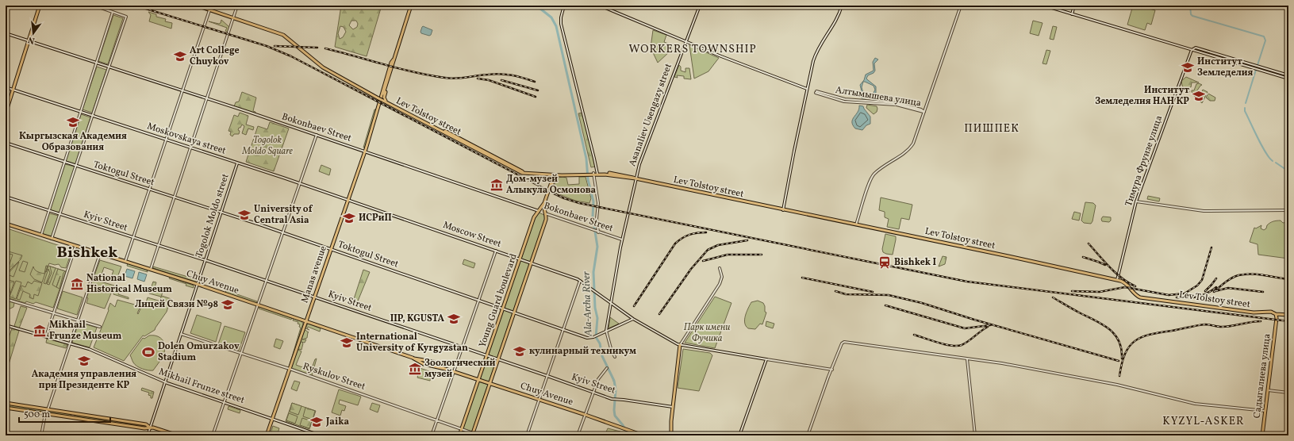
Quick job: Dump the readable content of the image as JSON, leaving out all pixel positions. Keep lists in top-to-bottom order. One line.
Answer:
{"streets":{"main road":["Алтымышева улица","Asanaliev Usengazy street","Lev Tolstoy street","Bokonbaev Street","Moskovskaya street","Тимура Фрунзе улица","Toktogul Street","Togolok Moldo street","Kyiv Street","Moscow Street","Manas avenue","Chuy Avenue","Young Guard boulevard","Садыгалиева улица","Ryskulov Street","Mikhail Frunze street"]},"crossings":[["Asanaliev Usengazy street","Lev Tolstoy street"],["Asanaliev Usengazy street","Bokonbaev Street"],["Asanaliev Usengazy street","Toktogul Street"],["Asanaliev Usengazy street","Moscow Street"],["Lev Tolstoy street","Тимура Фрунзе улица"],["Lev Tolstoy street","Садыгалиева улица"],["Bokonbaev Street","Manas avenue"],["Bokonbaev Street","Young Guard boulevard"],["Moskovskaya street","Togolok Moldo street"],["Moskovskaya street","Moscow Street"],["Moskovskaya street","Manas avenue"],["Toktogul Street","Togolok Moldo street"],["Toktogul Street","Moscow Street"],["Toktogul Street","Manas avenue"],["Toktogul Street","Young Guard boulevard"],["Togolok Moldo street","Kyiv Street"],["Togolok Moldo street","Chuy Avenue"],["Togolok Moldo street","Ryskulov Street"],["Togolok Moldo street","Mikhail Frunze street"],["Kyiv Street","Manas avenue"],["Kyiv Street","Young Guard boulevard"],["Moscow Street","Manas avenue"],["Moscow Street","Young Guard boulevard"],["Manas avenue","Chuy Avenue"],["Manas avenue","Ryskulov Street"],["Manas avenue","Mikhail Frunze street"],["Chuy Avenue","Young Guard boulevard"],["Young Guard boulevard","Ryskulov Street"]],"districts":["WORKERS TOWNSHIP","ПИШПЕК","Bishkek","KYZYL-ASKER"],"water":["Ala-Archa River"],"parks":["Togolok Moldo Square","Парк имени Фучика"],"places":{"school or university":["Art College Chuykov","Институт Земледелия","Институт Земледелия НАН КР","Кыргызская Академия Образования","University of Central Asia","ИСРиП","Лицей Связи №98","IIP, KGUSTA","International University of Kyrgyzstan","кулинарный техникум","Академия управления при Президенте КР","Jaika"],"museum":["Дом-музей Алыкула Осмонова","National Historical Museum","Mikhail Frunze Museum","Зоологический музей"],"station":["Bishkek I"],"sports":["Dolen Omurzakov Stadium"]},"scale_bar":"500 m","north":"bottom"}
